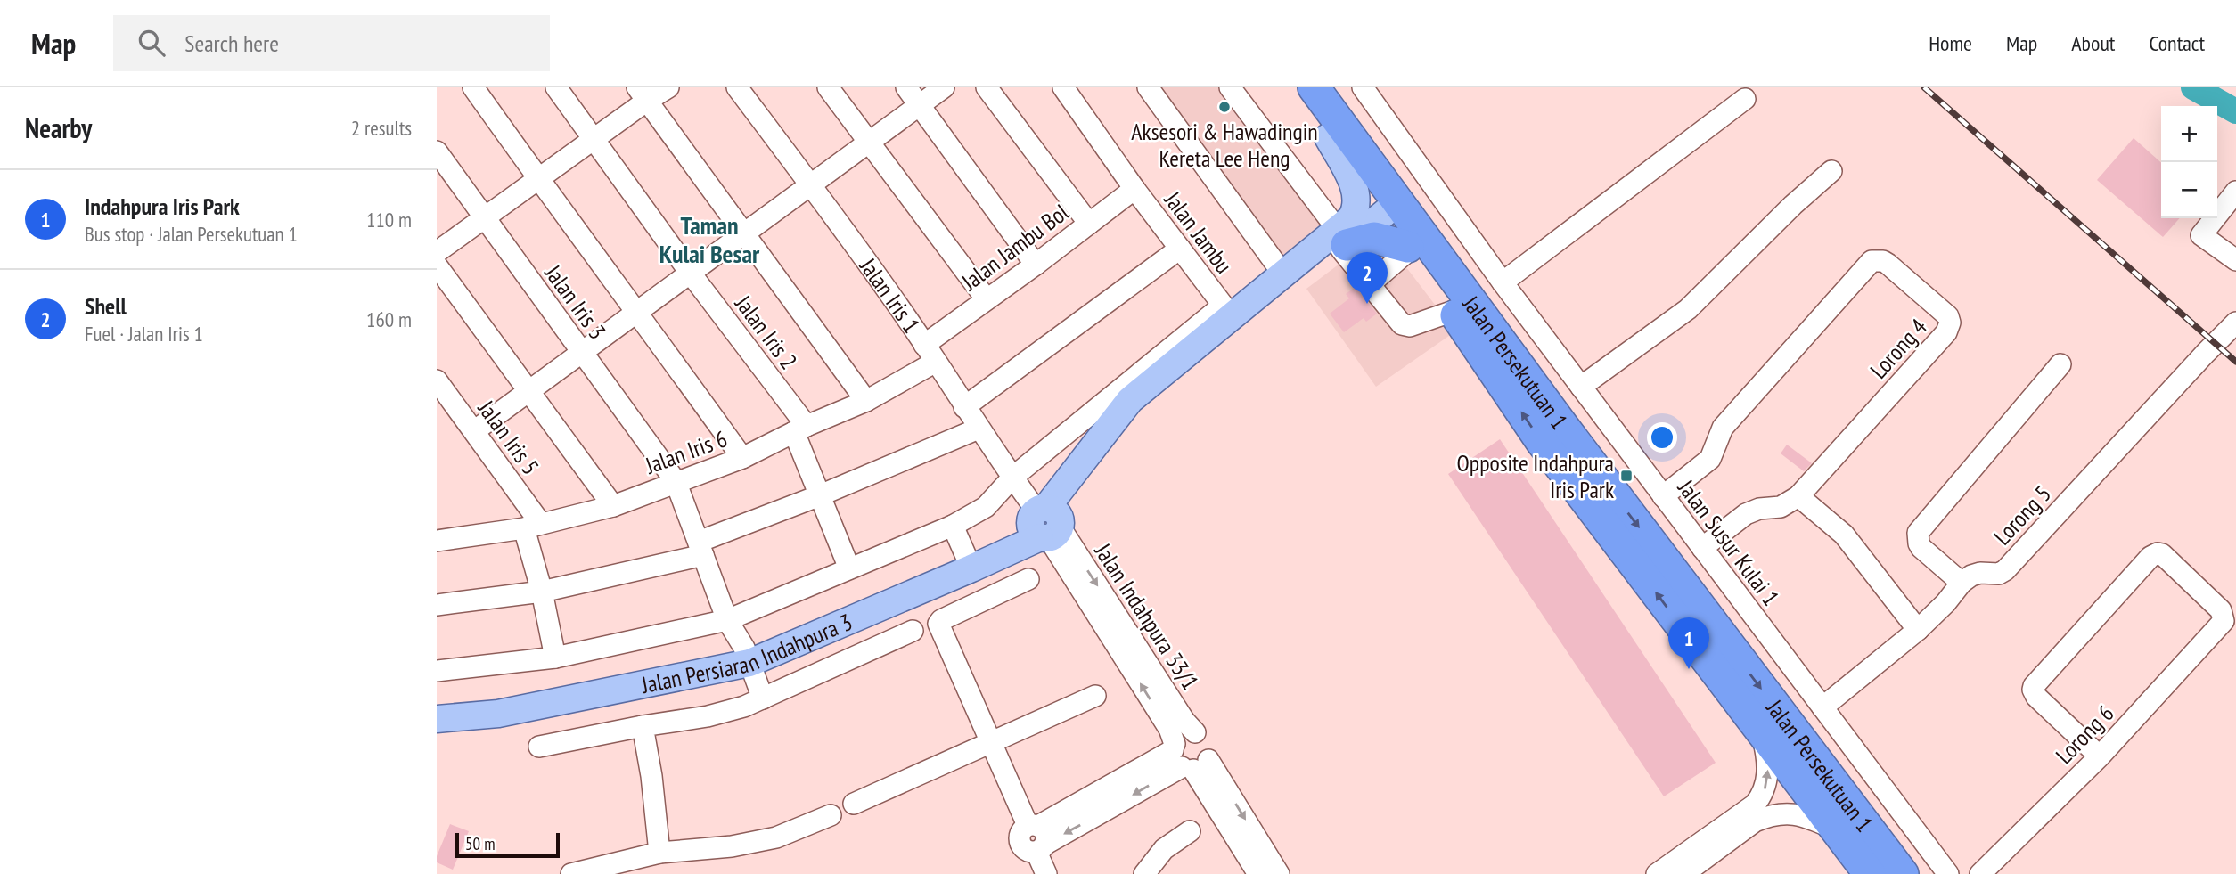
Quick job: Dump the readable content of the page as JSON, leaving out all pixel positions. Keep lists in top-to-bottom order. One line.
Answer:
{"streets":{"highway":["Jalan Persekutuan 1"],"main road":["Jalan Persiaran Indahpura 3"],"street":["Jalan Jambu","Jalan Jambu Bol","Jalan Iris 1","Jalan Iris 3","Jalan Iris 2","Lorong 4","Jalan Iris 5","Jalan Iris 6","Lorong 5","Jalan Susur Kulai 1","Jalan Indahpura 33/1","Lorong 6"]},"crossings":[["Jalan Jambu","Jalan Jambu Bol"],["Jalan Jambu Bol","Jalan Iris 1"],["Jalan Jambu Bol","Jalan Iris 6"],["Jalan Iris 1","Jalan Iris 6"],["Jalan Iris 1","Jalan Indahpura 33/1"],["Jalan Iris 1","Jalan Persiaran Indahpura 3"],["Jalan Iris 3","Jalan Iris 6"],["Jalan Iris 3","Jalan Persiaran Indahpura 3"],["Jalan Iris 2","Jalan Iris 6"],["Lorong 4","Jalan Susur Kulai 1"],["Jalan Iris 5","Jalan Iris 6"],["Jalan Indahpura 33/1","Jalan Persiaran Indahpura 3"]],"districts":["Taman Kulai Besar"],"places":{"other":["Aksesori & Hawadingin Kereta Lee Heng"],"transit":["Opposite Indahpura Iris Park"]},"scale_bar":"50 m","page":{"header":"Map","search":"Search here","nav":["Home","Map","About","Contact"],"heading":["Nearby","2 results"],"map_buttons":["+","−"],"list":[{"mark":"1","name":"Indahpura Iris Park","note":"Bus stop · Jalan Persekutuan 1","value":"110 m"},{"mark":"2","name":"Shell","note":"Fuel · Jalan Iris 1","value":"160 m"}],"pins":["2","1"],"scale":"50 m"}}
